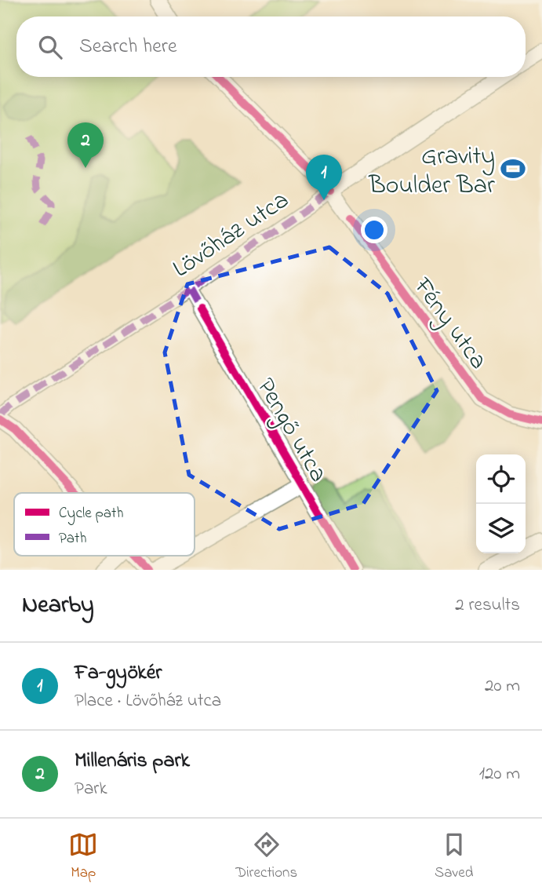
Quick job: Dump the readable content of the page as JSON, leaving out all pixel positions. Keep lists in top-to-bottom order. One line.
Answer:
{"streets":{"street":["Lövőház utca","Fény utca","Pengő utca"]},"crossings":[["Lövőház utca","Fény utca"],["Lövőház utca","Pengő utca"]],"places":{"sports":["Gravity Boulder Bar"]},"legend":["Cycle path","Path"],"page":{"search":"Search here","pins":["2","1"],"heading":["Nearby","2 results"],"list":[{"mark":"1","name":"Fa-gyökér","note":"Place · Lövőház utca","value":"20 m"},{"mark":"2","name":"Millenáris park","note":"Park","value":"120 m"}],"nav":["Map","Directions","Saved"]}}
